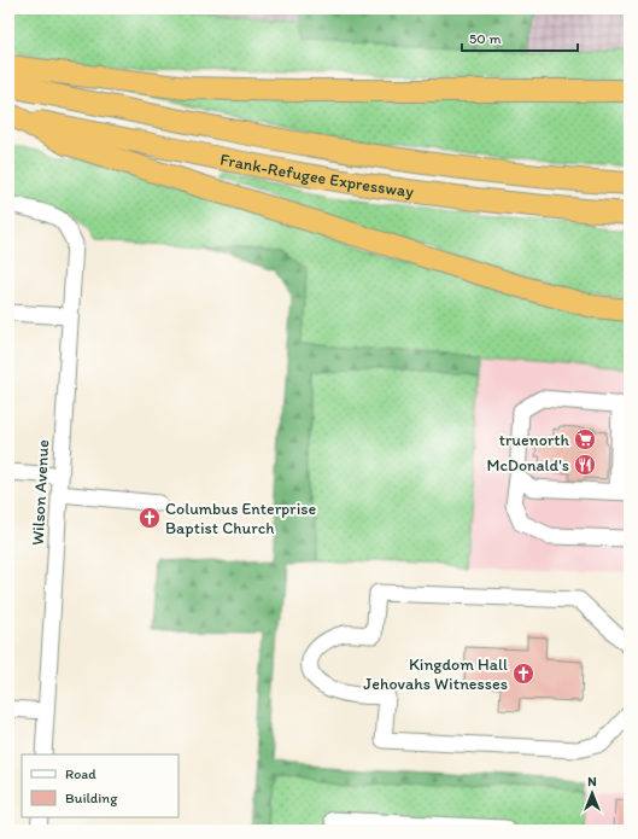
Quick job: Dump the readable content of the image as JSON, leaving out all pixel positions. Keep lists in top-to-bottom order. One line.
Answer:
{"streets":{"highway":["Frank-Refugee Expressway"],"street":["Wilson Avenue"]},"places":{"supermarket":["truenorth"],"restaurant":["McDonald's"],"church":["Columbus Enterprise Baptist Church","Kingdom Hall Jehovahs Witnesses"]},"legend":["Road","Building"],"scale_bar":"50 m","north":"top"}
